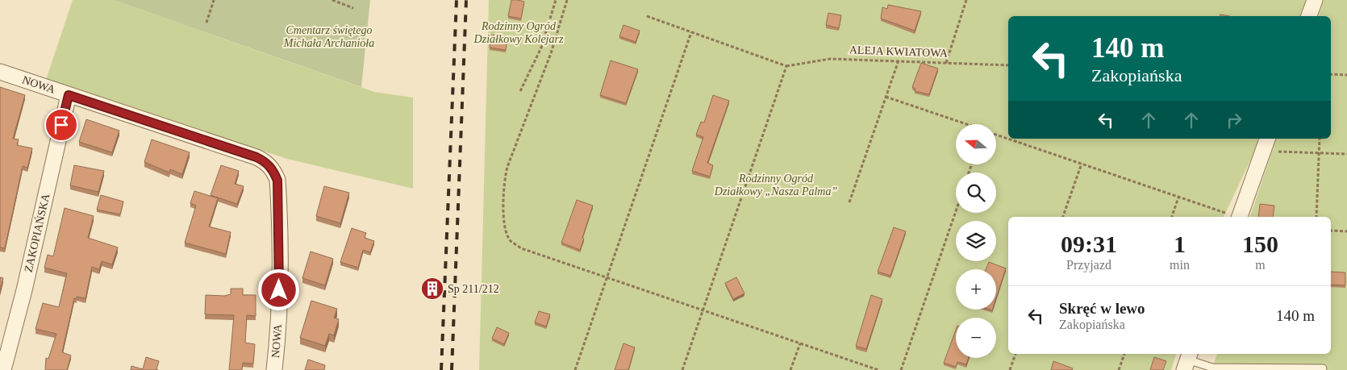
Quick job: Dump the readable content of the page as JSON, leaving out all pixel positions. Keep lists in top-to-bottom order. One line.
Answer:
{"streets":{"street":["NOWA","ZAKOPIAŃSKA"],"path":["ALEJA KWIATOWA"]},"crossings":[["NOWA","ZAKOPIAŃSKA"]],"parks":["Rodzinny Ogród Działkowy Kolejarz","Cmentarz świętego Michała Archanioła","Rodzinny Ogród Działkowy „Nasza Palma”"],"places":{"building":["Sp 211/212"]},"north":"left","page":{"turn":["140 m","Zakopiańska"],"map_buttons":["+","−"],"eta":["09:31","Przyjazd","1","min","150","m"],"list":[{"name":"Skręć w lewo","note":"Zakopiańska","value":"140 m"}]}}
